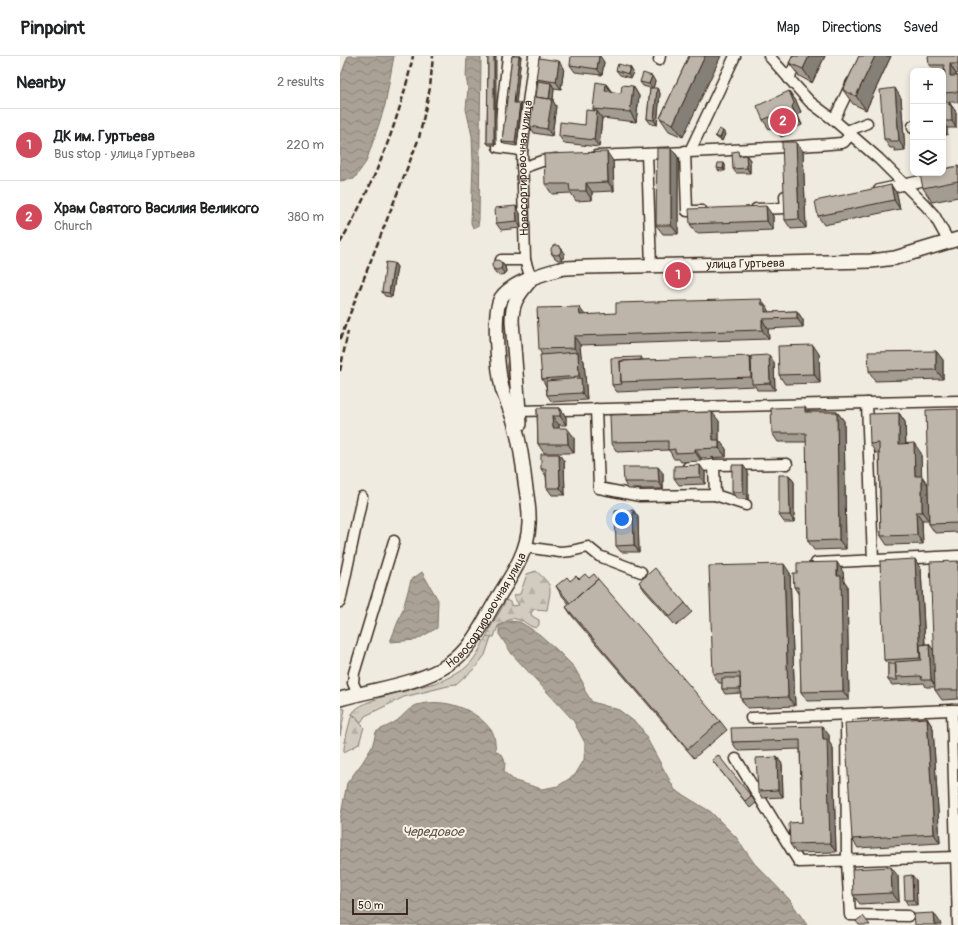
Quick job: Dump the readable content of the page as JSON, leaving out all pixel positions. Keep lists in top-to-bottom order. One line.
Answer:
{"streets":{"main road":["Новосортировочная улица","улица Гуртьева"]},"crossings":[["Новосортировочная улица","улица Гуртьева"]],"water":["Чередовое"],"scale_bar":"50 m","page":{"header":"Pinpoint","nav":["Map","Directions","Saved"],"heading":["Nearby","2 results"],"map_buttons":["+","−"],"pins":["2","1"],"list":[{"mark":"1","name":"ДК им. Гуртьева","note":"Bus stop · улица Гуртьева","value":"220 m"},{"mark":"2","name":"Храм Святого Василия Великого","note":"Church","value":"380 m"}],"scale":"50 m"}}
